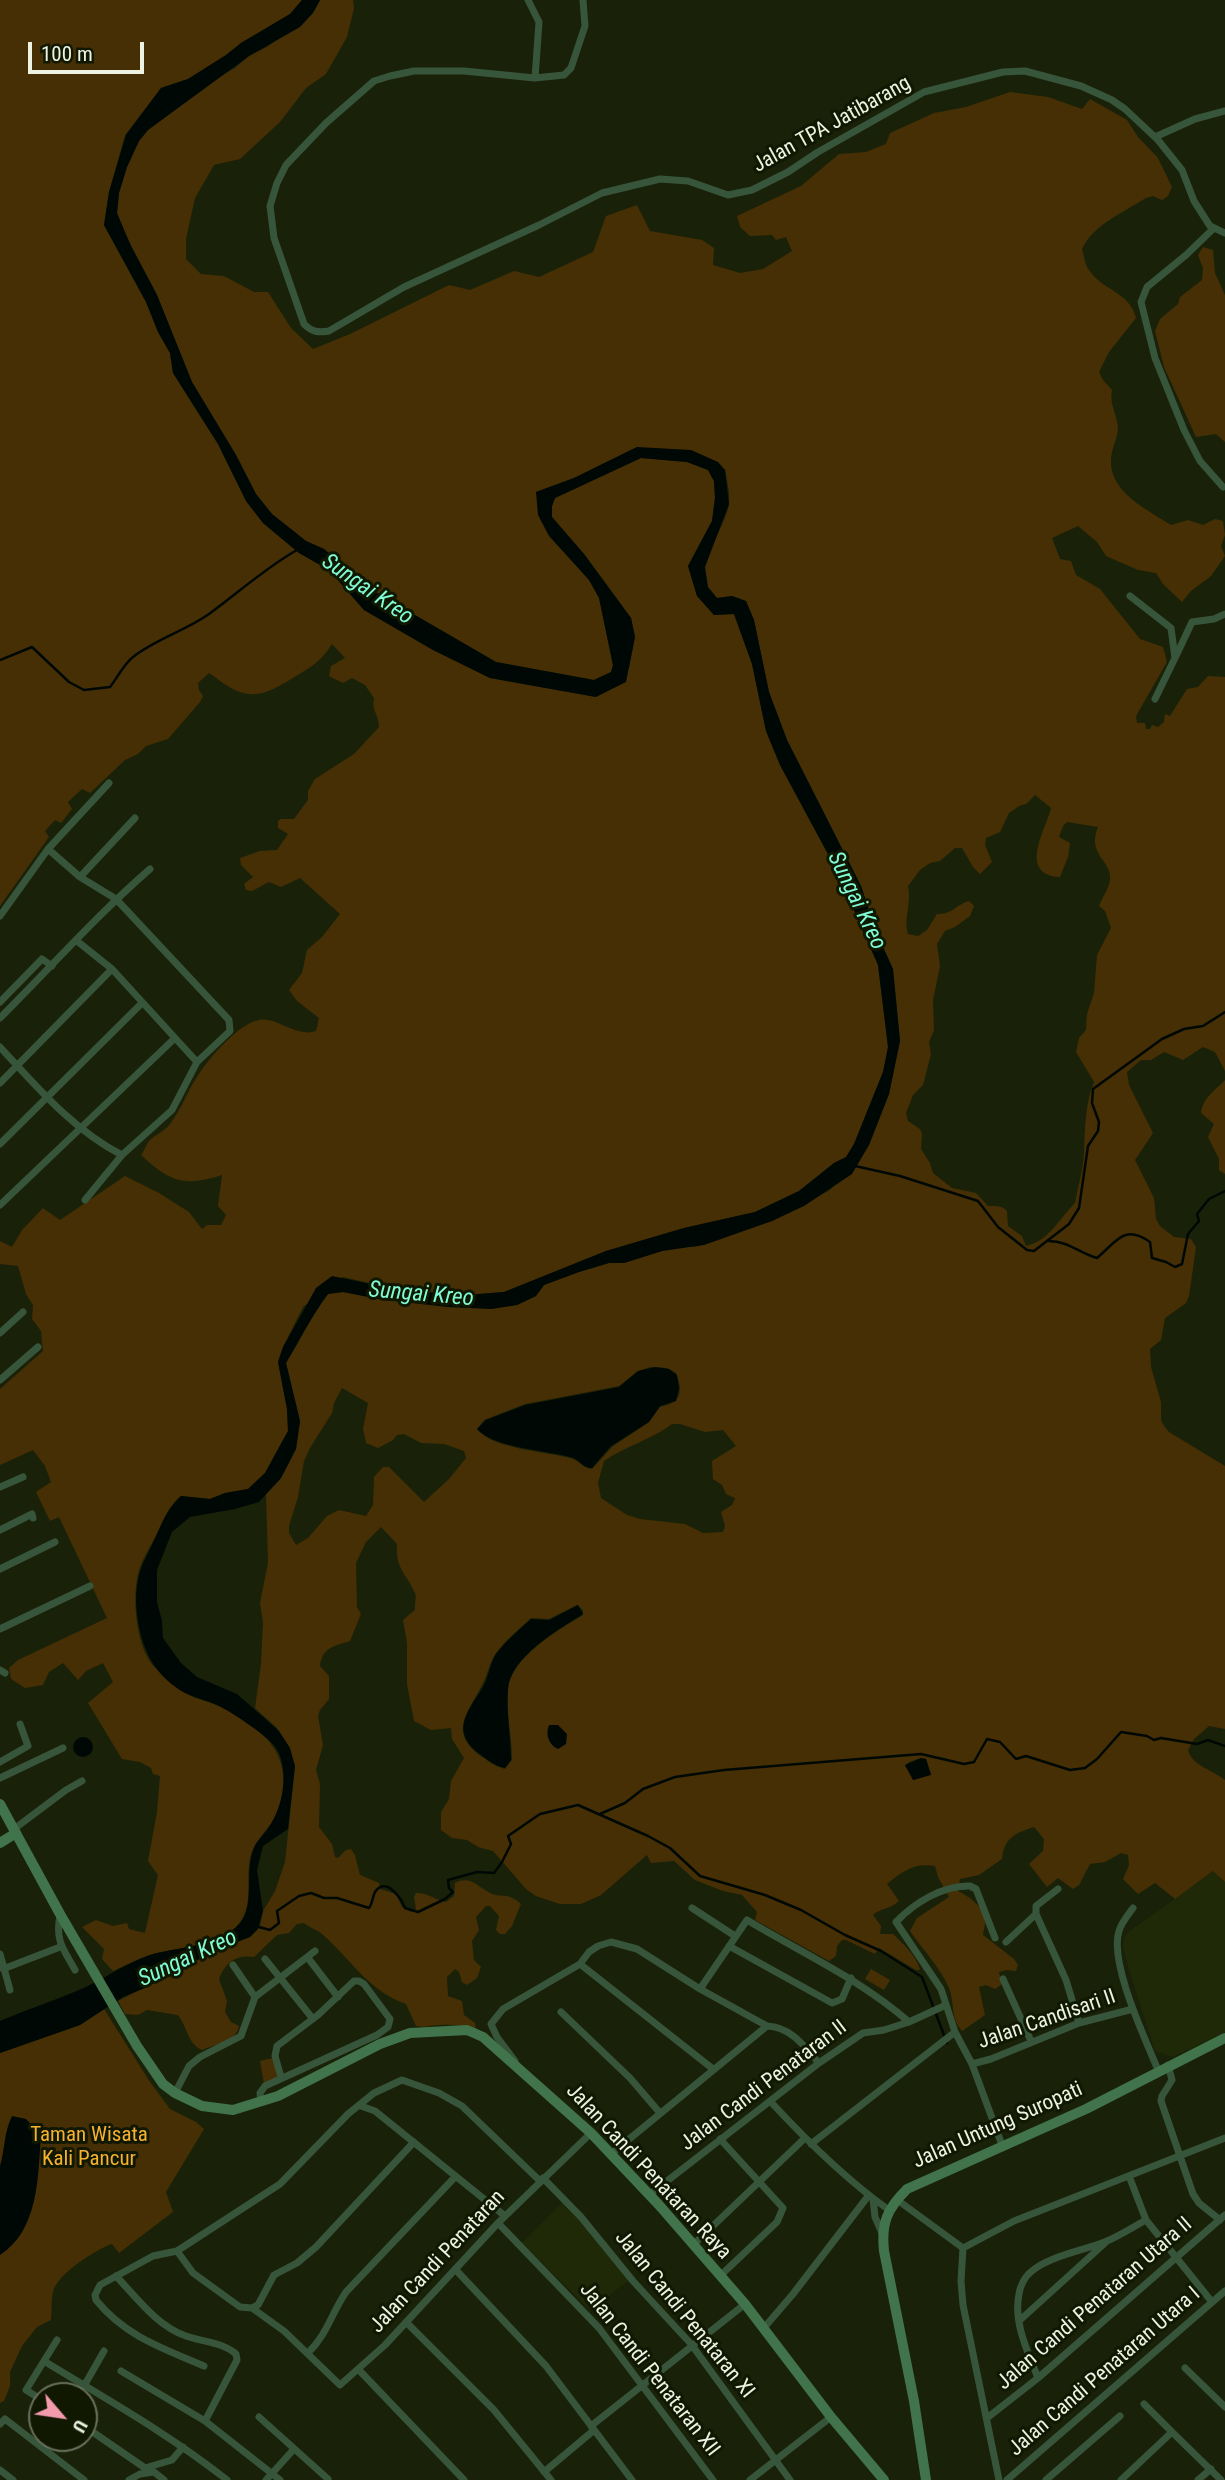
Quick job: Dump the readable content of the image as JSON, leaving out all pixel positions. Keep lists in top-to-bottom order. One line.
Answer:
{"streets":{"main road":["Jalan Untung Suropati","Jalan Candi Penataran Raya"],"street":["Jalan TPA Jatibarang","Jalan Candisari II","Jalan Candi Penataran II","Jalan Candi Penataran","Jalan Candi Penataran Utara II","Jalan Candi Penataran XI","Jalan Candi Penataran XII","Jalan Candi Penataran Utara I"]},"crossings":[["Jalan Candi Penataran II","Jalan Candi Penataran Raya"],["Jalan Candi Penataran Raya","Jalan Candi Penataran"],["Jalan Candi Penataran","Jalan Candi Penataran XI"],["Jalan Candi Penataran","Jalan Candi Penataran XII"]],"water":["Sungai Kreo"],"parks":["Taman Wisata Kali Pancur"],"scale_bar":"100 m","north":"bottom right"}
